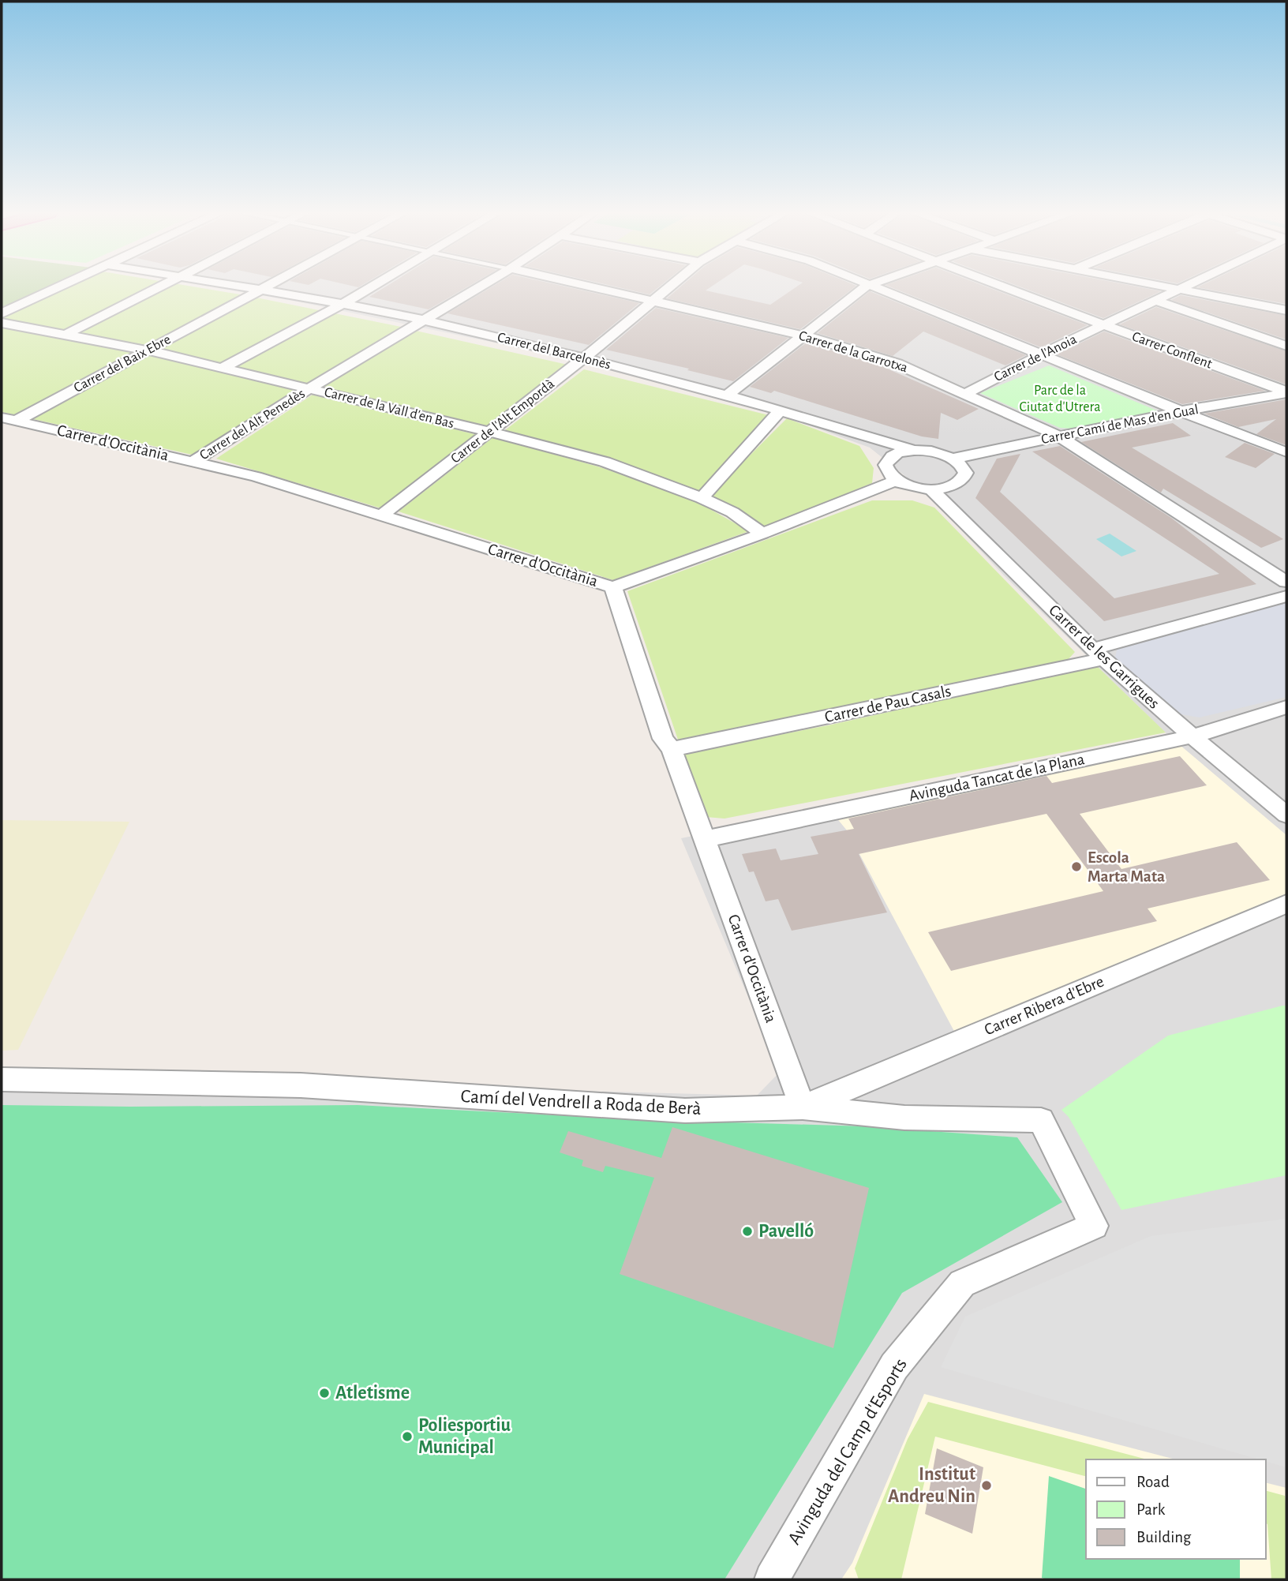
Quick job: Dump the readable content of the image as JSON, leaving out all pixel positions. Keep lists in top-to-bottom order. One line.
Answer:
{"streets":{"street":["Carrer Conflent","Carrer del Barcelonès","Carrer de la Garrotxa","Carrer de l'Anoia","Carrer del Baix Ebre","Carrer de la Vall d'en Bas","Carrer de l'Alt Empordà","Carrer del Alt Penedès","Carrer Camí de Mas d'en Gual","Carrer d'Occitània","Carrer de les Garrigues","Carrer de Pau Casals","Avinguda Tancat de la Plana","Carrer Ribera d'Ebre","Camí del Vendrell a Roda de Berà","Avinguda del Camp d'Esports"]},"crossings":[["Carrer Conflent","Carrer de l'Anoia"],["Carrer Conflent","Carrer Camí de Mas d'en Gual"],["Carrer del Barcelonès","Carrer del Baix Ebre"],["Carrer del Barcelonès","Carrer de l'Alt Empordà"],["Carrer del Barcelonès","Carrer del Alt Penedès"],["Carrer del Barcelonès","Carrer Camí de Mas d'en Gual"],["Carrer de la Garrotxa","Carrer de l'Anoia"],["Carrer de la Garrotxa","Carrer de l'Alt Empordà"],["Carrer de la Garrotxa","Carrer Camí de Mas d'en Gual"],["Carrer del Baix Ebre","Carrer de la Vall d'en Bas"],["Carrer del Baix Ebre","Carrer d'Occitània"],["Carrer de la Vall d'en Bas","Carrer de l'Alt Empordà"],["Carrer de la Vall d'en Bas","Carrer del Alt Penedès"],["Carrer de l'Alt Empordà","Carrer d'Occitània"],["Carrer del Alt Penedès","Carrer d'Occitània"],["Carrer d'Occitània","Carrer de Pau Casals"],["Carrer d'Occitània","Avinguda Tancat de la Plana"],["Carrer d'Occitània","Carrer Ribera d'Ebre"],["Carrer d'Occitània","Camí del Vendrell a Roda de Berà"],["Carrer de les Garrigues","Carrer de Pau Casals"],["Carrer de les Garrigues","Avinguda Tancat de la Plana"],["Carrer Ribera d'Ebre","Camí del Vendrell a Roda de Berà"],["Camí del Vendrell a Roda de Berà","Avinguda del Camp d'Esports"]],"parks":["Parc de la Ciutat d'Utrera"],"places":["Escola Marta Mata","Pavelló","Atletisme","Poliesportiu Municipal","Institut Andreu Nin"],"legend":["Road","Park","Building"]}
